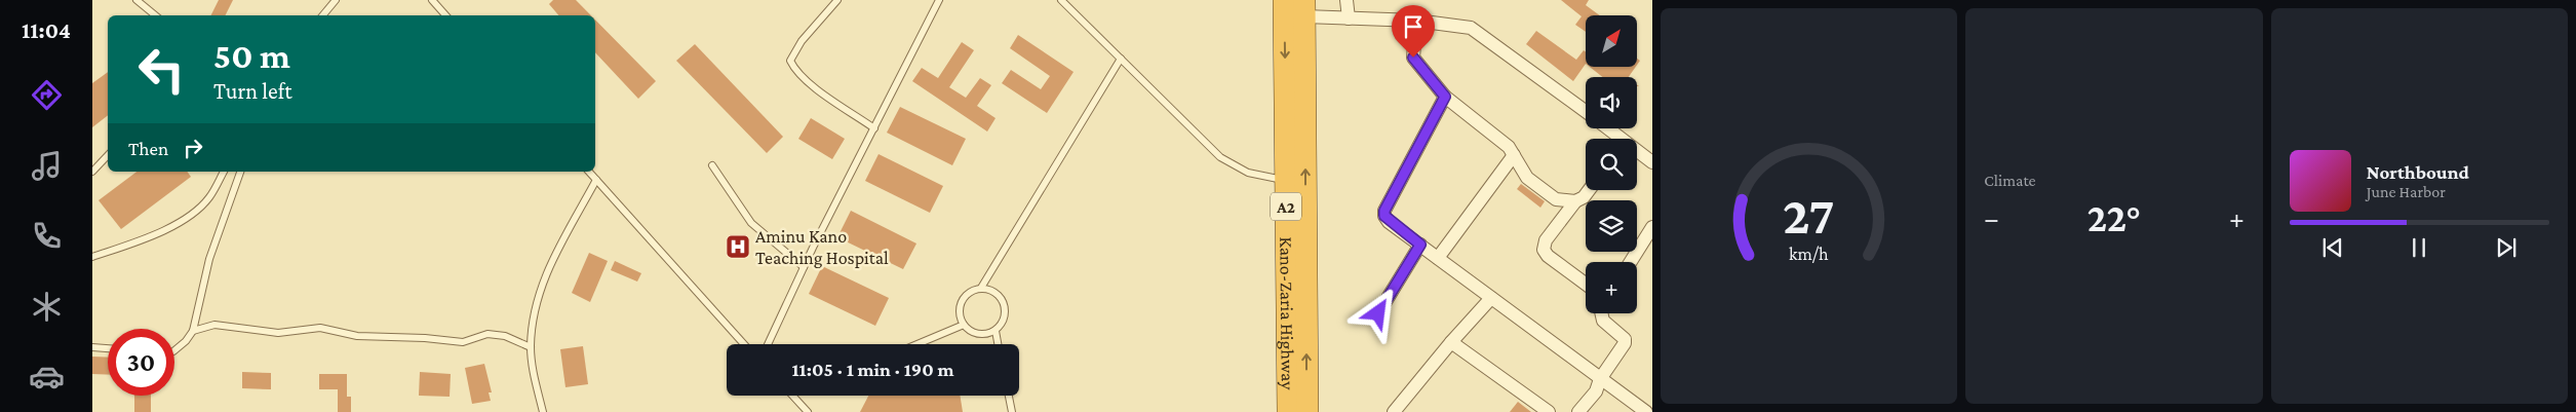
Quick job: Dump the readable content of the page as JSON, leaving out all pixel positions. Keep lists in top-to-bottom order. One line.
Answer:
{"streets":{"highway":["A2","Kano-Zaria Highway"]},"places":{"hospital":["Aminu Kano Teaching Hospital"]},"north":"top right","page":{"tabs":"11:04","tile":"Climate","map_buttons":"+","turn":["50 m","Turn left"],"then":"Then","song":["Northbound","June Harbor"],"heat":["−","22°","+"],"limit":"30","trip":"11:05 · 1 min · 190 m","gauge":["27","km/h"]}}
